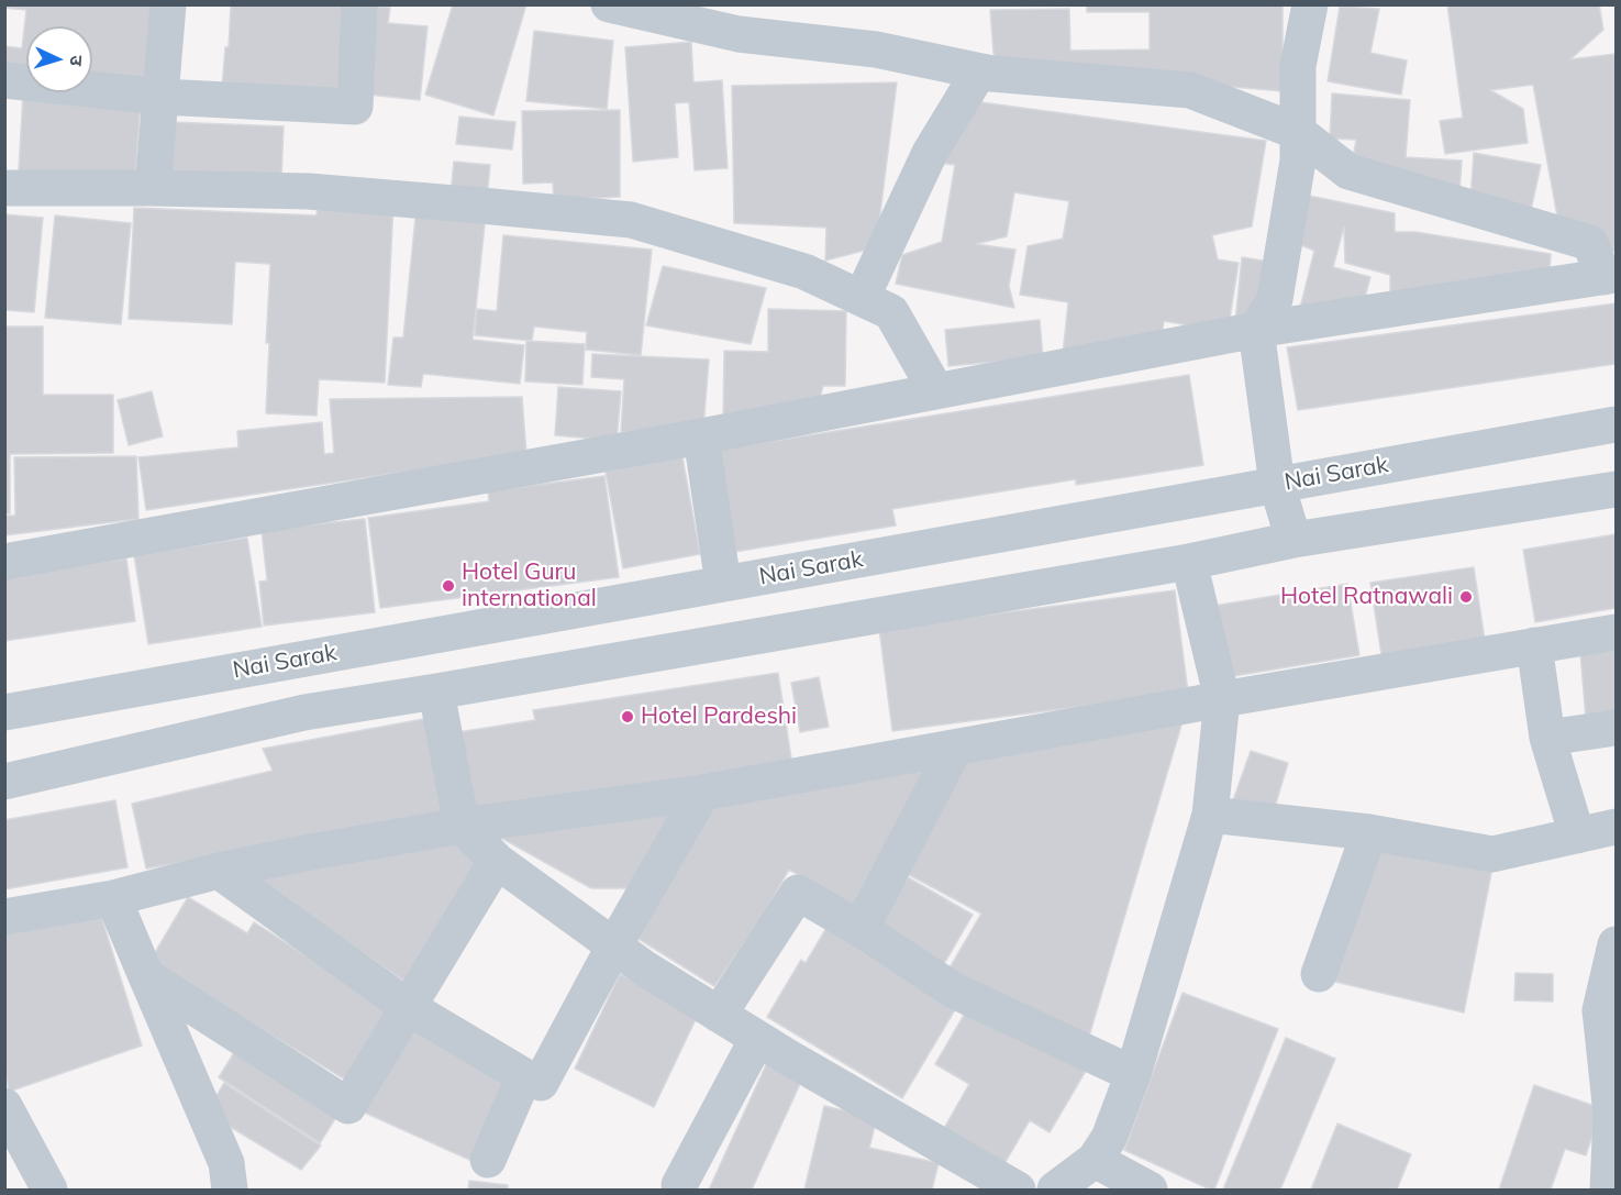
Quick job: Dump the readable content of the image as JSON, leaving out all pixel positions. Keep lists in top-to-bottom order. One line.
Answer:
{"streets":{"street":["Nai Sarak"]},"places":["Hotel Guru international","Hotel Ratnawali","Hotel Pardeshi"],"north":"right"}
